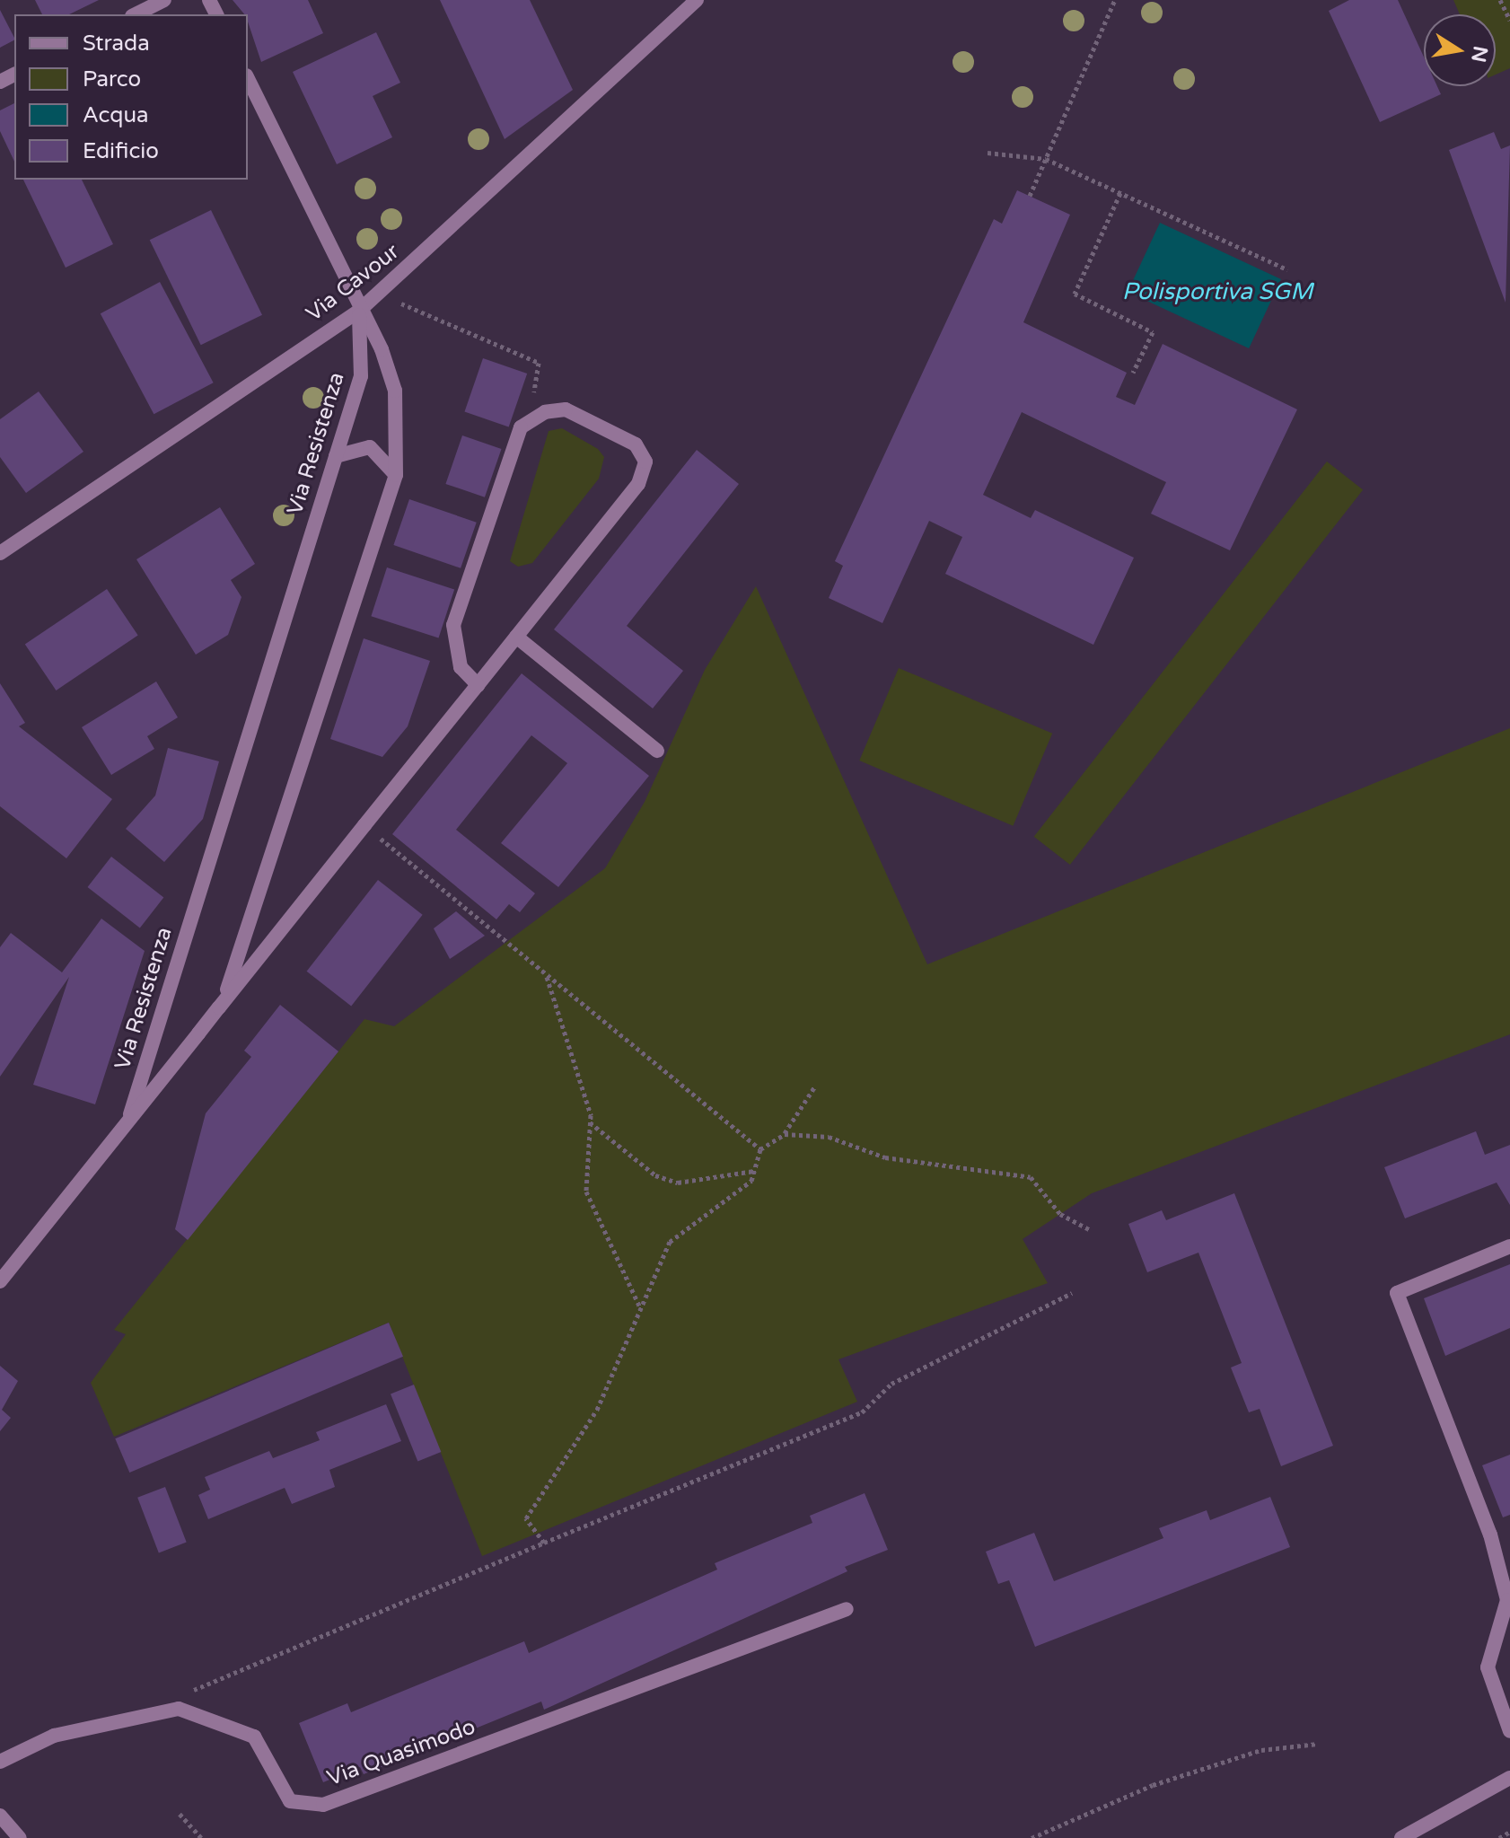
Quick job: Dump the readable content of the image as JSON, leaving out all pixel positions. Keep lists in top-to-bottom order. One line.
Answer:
{"streets":{"street":["Via Cavour","Via Resistenza","Via Quasimodo"]},"crossings":[["Via Cavour","Via Resistenza"]],"water":["Polisportiva SGM"],"legend":["Strada","Parco","Acqua","Edificio"],"north":"right"}
